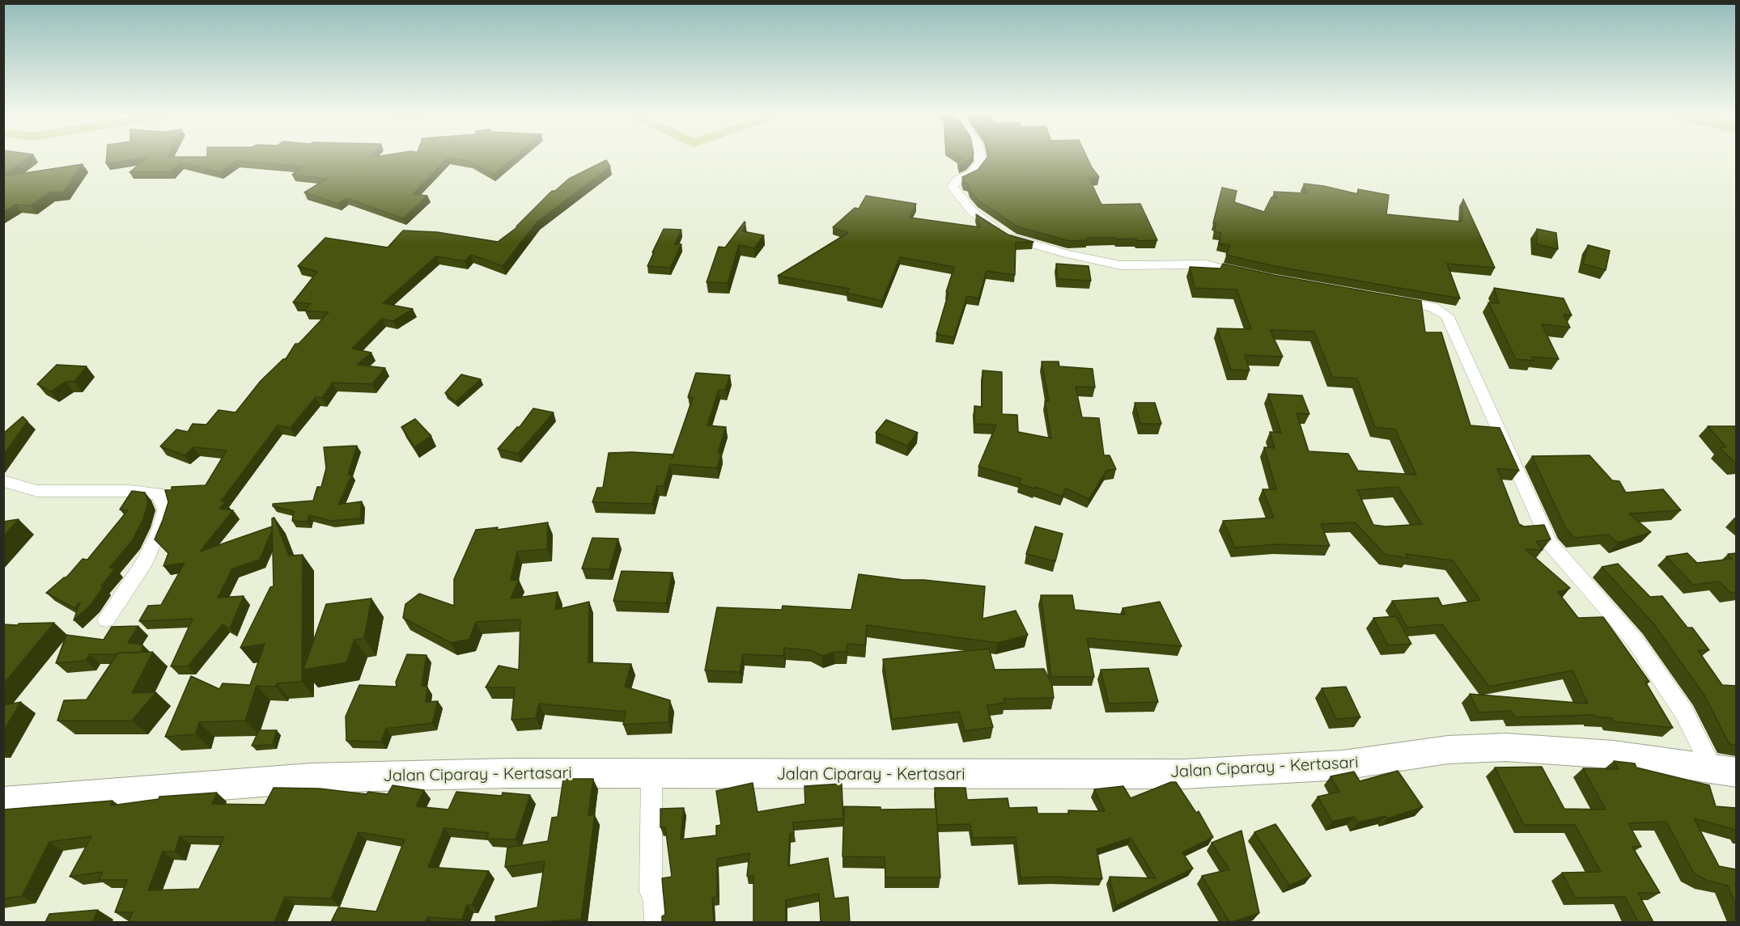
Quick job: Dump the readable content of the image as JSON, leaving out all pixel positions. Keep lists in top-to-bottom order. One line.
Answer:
{"streets":{"main road":["Jalan Ciparay - Kertasari"]}}
